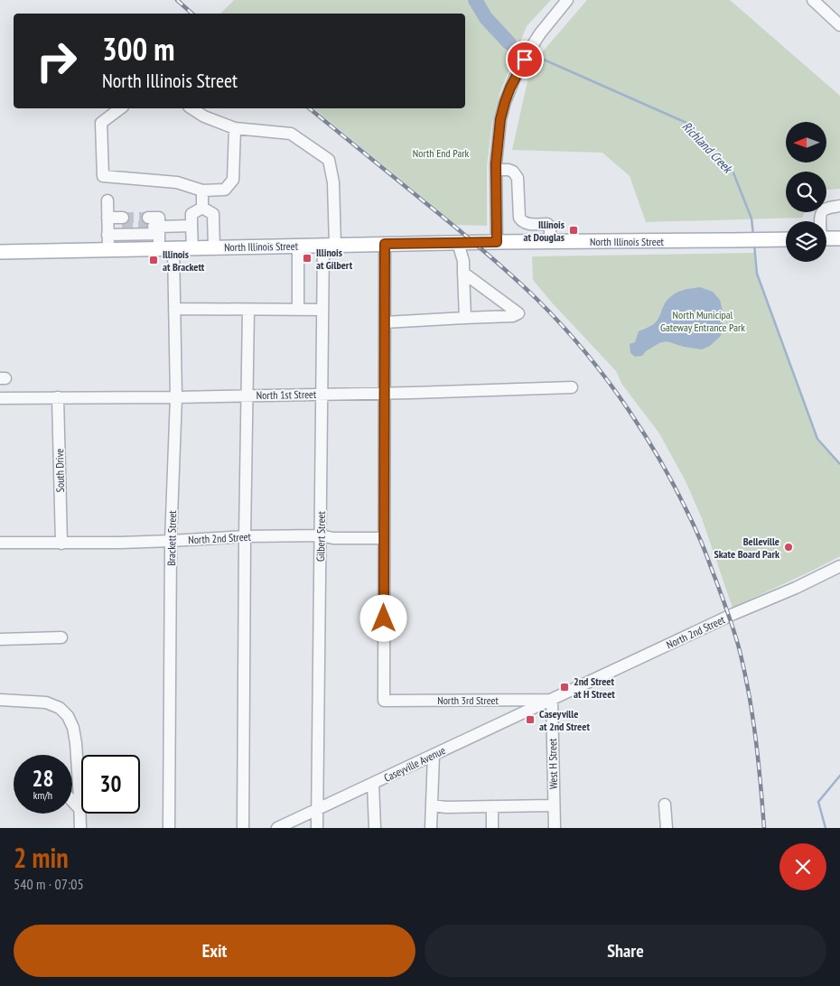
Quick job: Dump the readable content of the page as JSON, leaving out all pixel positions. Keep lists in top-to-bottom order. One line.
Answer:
{"streets":{"main road":["North Illinois Street"],"street":["North 1st Street","South Drive","Gilbert Street","Brackett Street","North 2nd Street","North 3rd Street","Caseyville Avenue","West H Street"]},"crossings":[["North Illinois Street","Gilbert Street"],["North Illinois Street","Brackett Street"],["North 1st Street","South Drive"],["North 1st Street","Gilbert Street"],["North 1st Street","Brackett Street"],["South Drive","North 2nd Street"],["Gilbert Street","North 2nd Street"],["Gilbert Street","Caseyville Avenue"],["Brackett Street","North 2nd Street"],["North 2nd Street","North 3rd Street"],["North 2nd Street","Caseyville Avenue"],["North 2nd Street","West H Street"],["North 3rd Street","Caseyville Avenue"],["North 3rd Street","West H Street"],["Caseyville Avenue","West H Street"]],"water":["Richland Creek"],"parks":["North End Park","North Municipal Gateway Entrance Park"],"places":{"transit":["Illinois at Douglas","Illinois at Gilbert","Illinois at Brackett","2nd Street at H Street","Caseyville at 2nd Street"],"other":["Belleville Skate Board Park"]},"north":"left","page":{"turn":["300 m","North Illinois Street"],"speed":"28 km/h","limit":"30","heading":["2 min","540 m · 07:05"],"buttons":["Exit","Share"]}}
